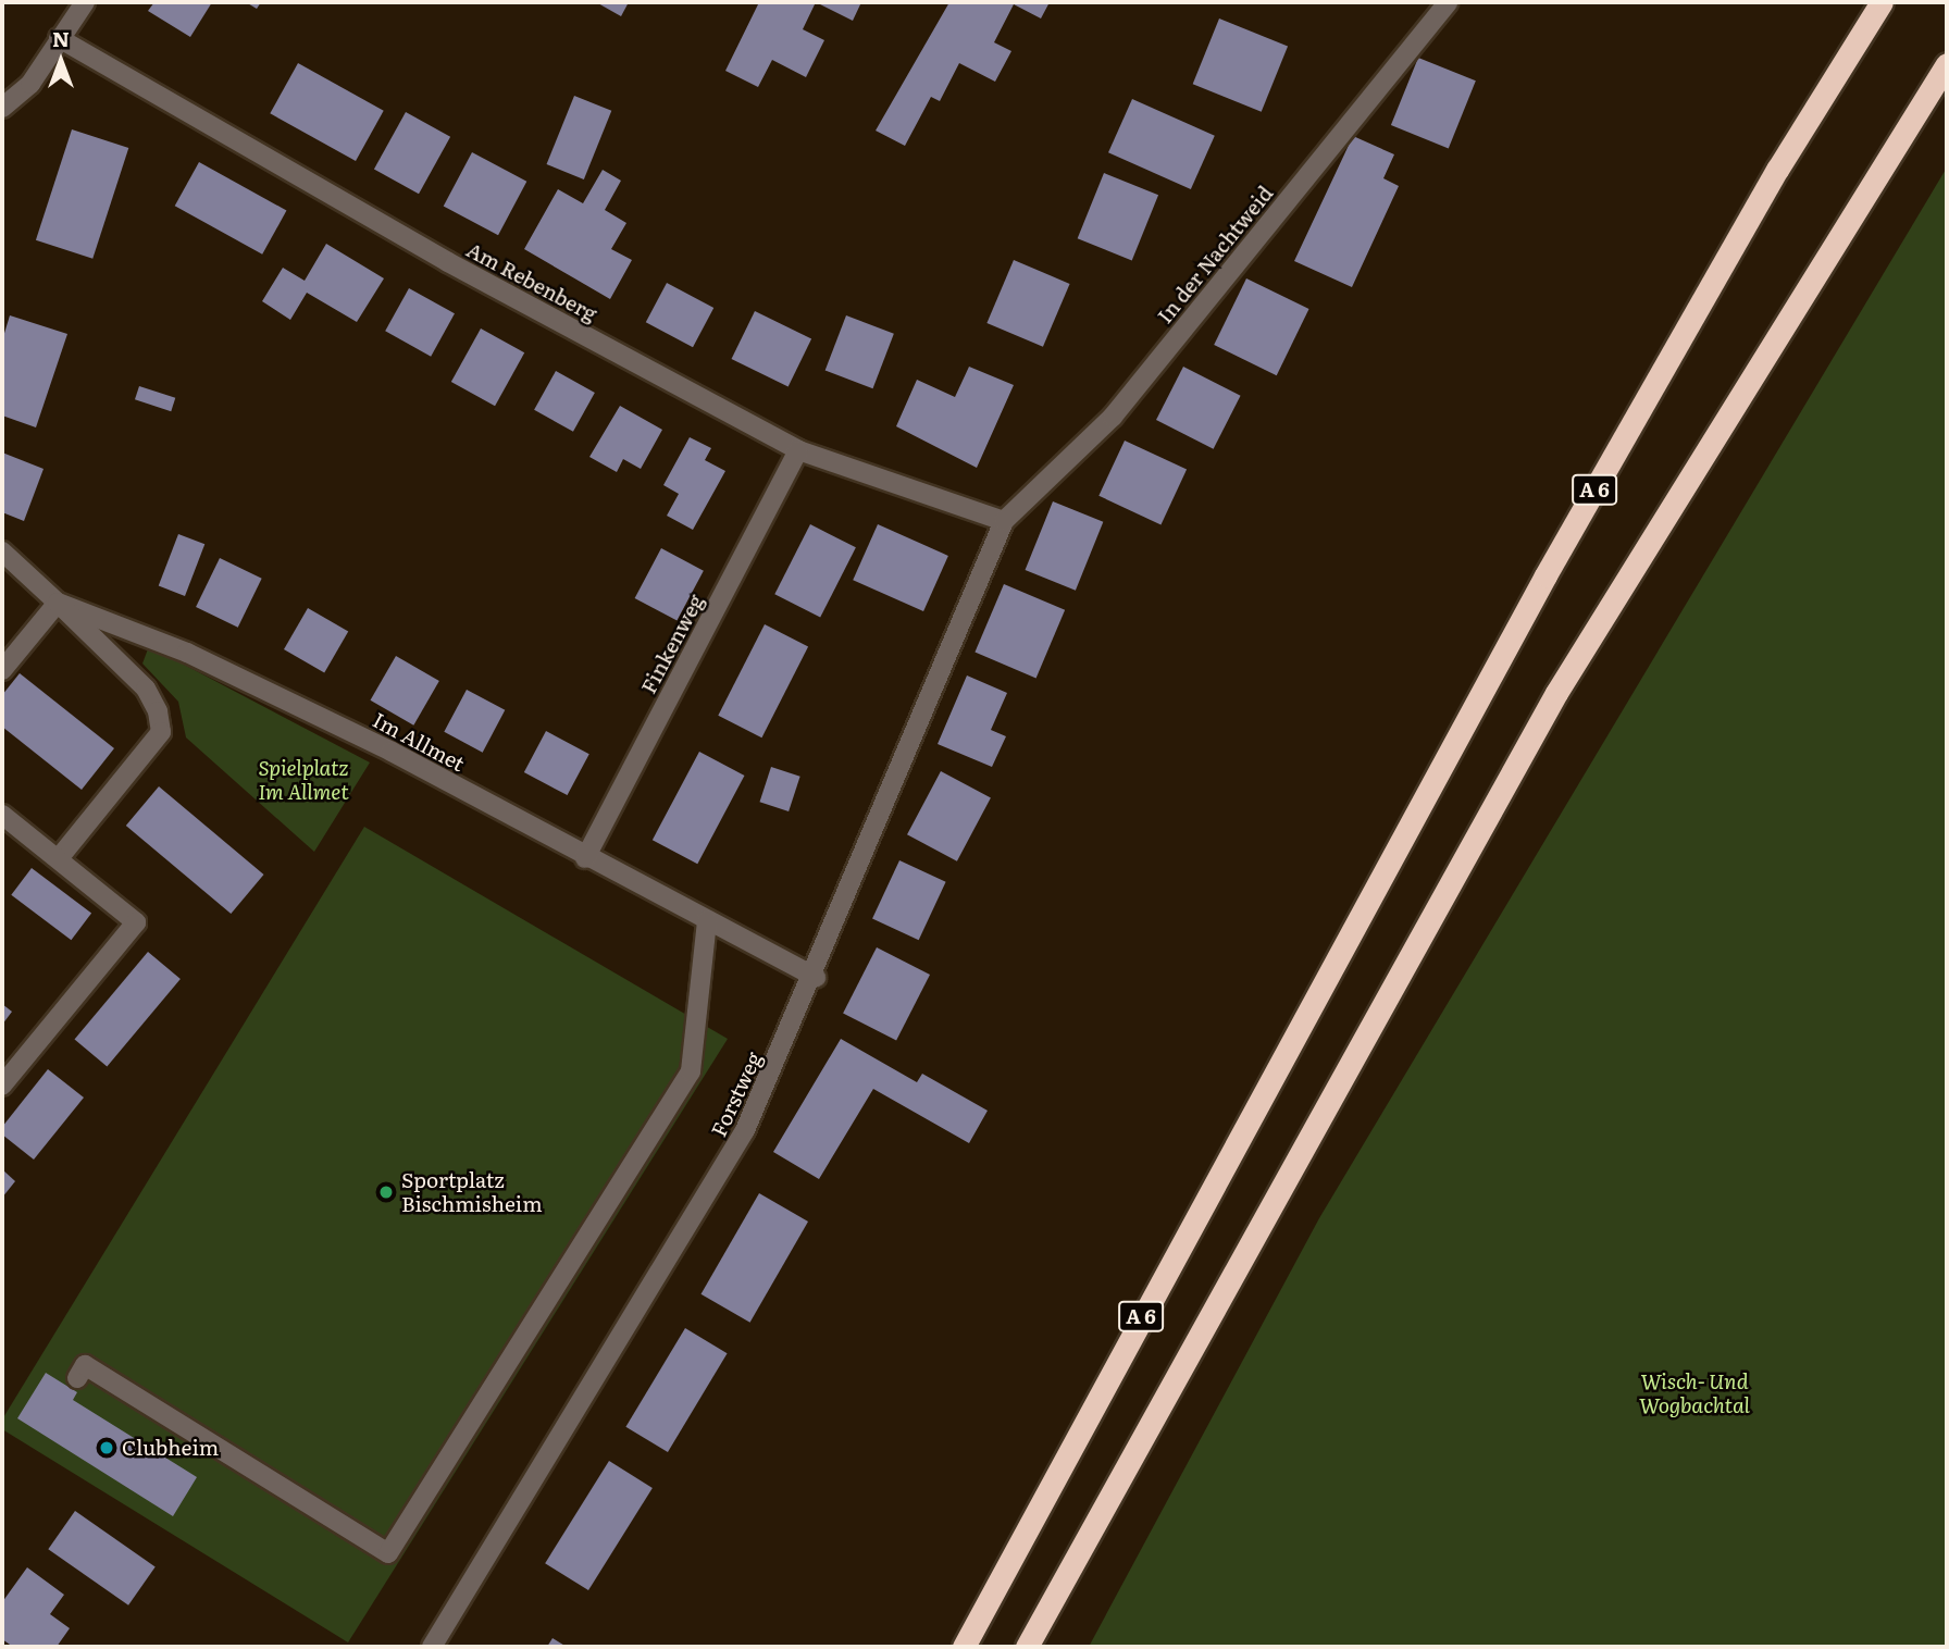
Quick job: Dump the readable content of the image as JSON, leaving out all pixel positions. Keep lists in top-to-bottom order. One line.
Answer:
{"streets":{"highway":["A 6"],"street":["In der Nachtweid","Am Rebenberg","Finkenweg","Im Allmet","Forstweg"]},"crossings":[["In der Nachtweid","Am Rebenberg"],["In der Nachtweid","Forstweg"],["Am Rebenberg","Finkenweg"],["Am Rebenberg","Forstweg"],["Finkenweg","Im Allmet"],["Im Allmet","Forstweg"]],"parks":["Spielplatz Im Allmet","Wisch- Und Wogbachtal"],"places":["Sportplatz Bischmisheim","Clubheim"],"north":"top"}
